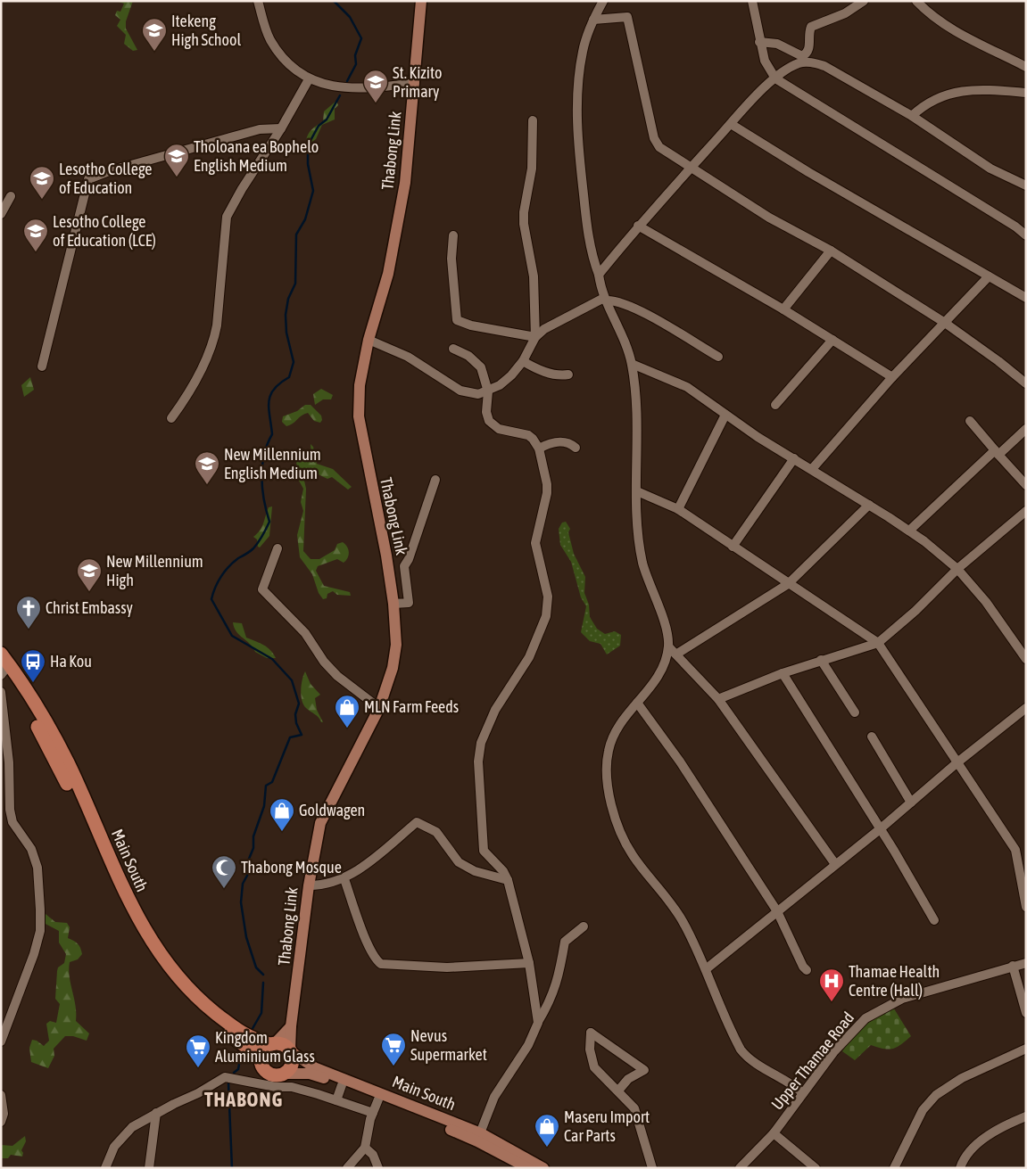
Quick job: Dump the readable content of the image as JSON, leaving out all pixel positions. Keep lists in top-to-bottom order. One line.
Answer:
{"streets":{"highway":["Main South"],"main road":["Thabong Link"],"street":["Upper Thamae Road"]},"crossings":[["Thabong Link","Main South"]],"districts":["THABONG"],"places":{"school or university":["Itekeng High School","St. Kizito Primary","Tholoana ea Bophelo English Medium","Lesotho College of Education","Lesotho College of Education (LCE)","New Millennium English Medium","New Millennium High"],"church":["Christ Embassy"],"bus stop":["Ha Kou"],"shop":["MLN Farm Feeds","Goldwagen","Maseru Import Car Parts"],"mosque":["Thabong Mosque"],"hospital":["Thamae Health Centre (Hall)"],"supermarket":["Nevus Supermarket","Kingdom Aluminium Glass"]}}
